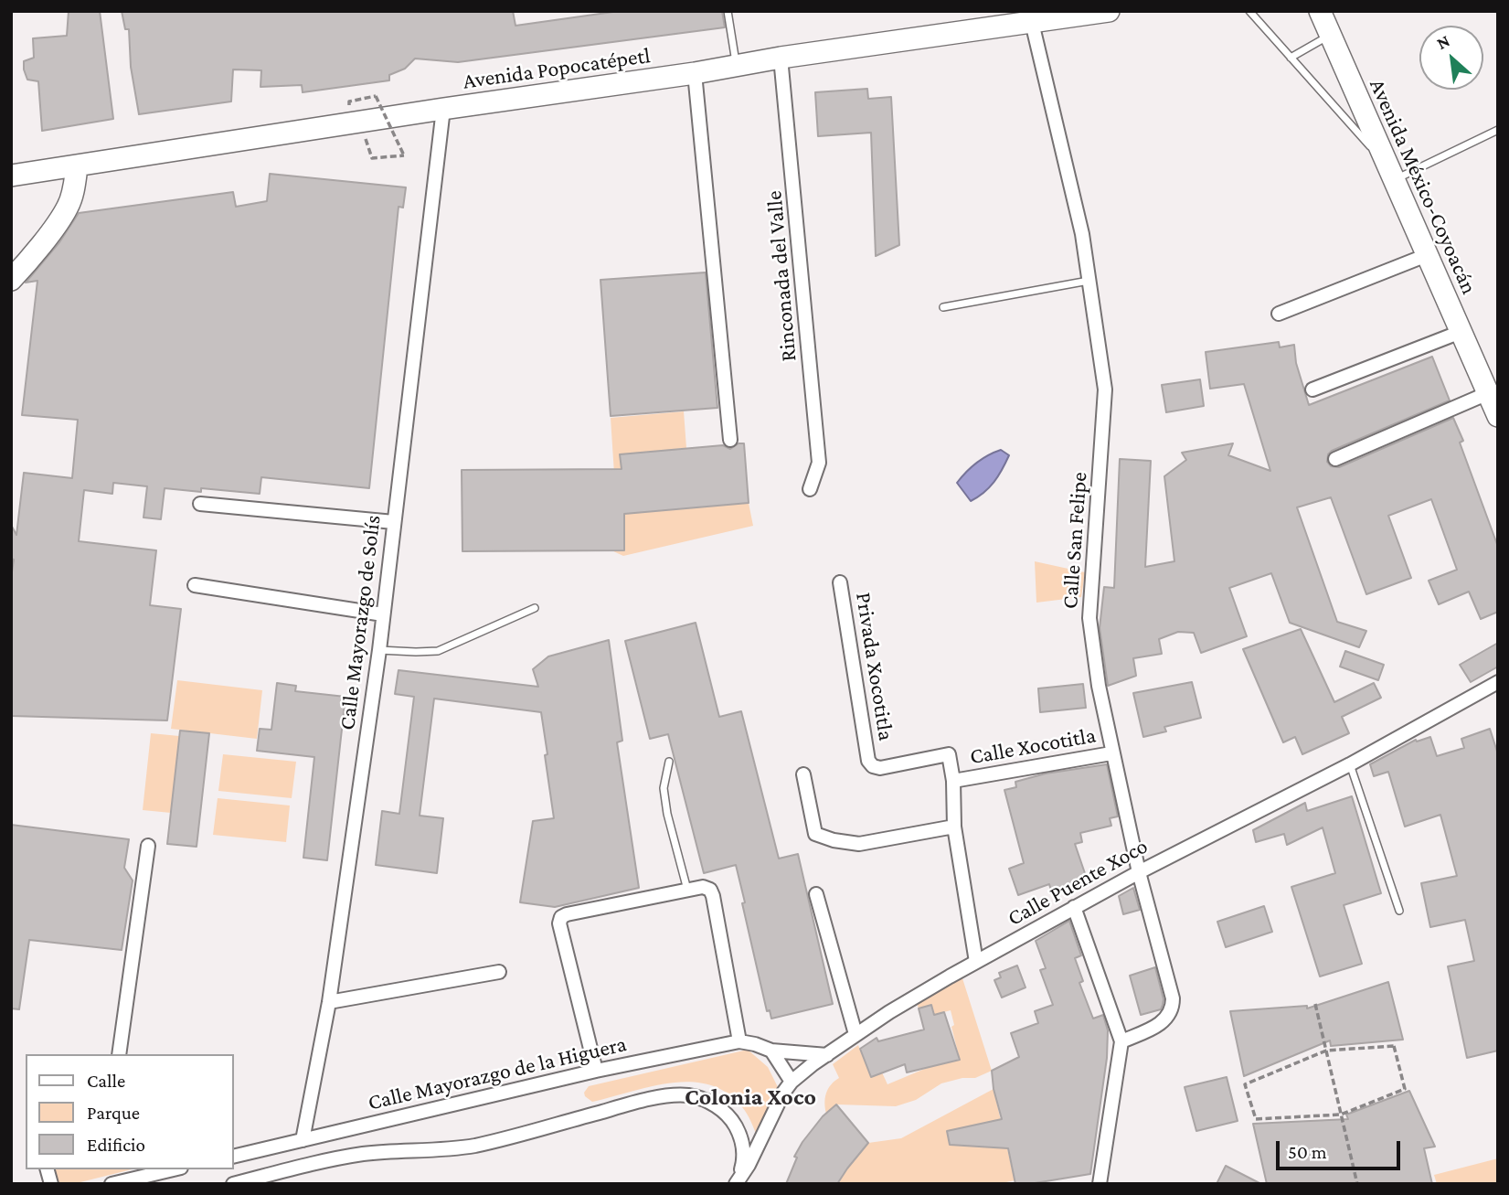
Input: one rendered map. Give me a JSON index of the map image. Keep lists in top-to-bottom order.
{
  "streets": {
    "main road": ["Avenida Popocatépetl", "Avenida México-Coyoacán"],
    "street": [
      "Rinconada del Valle",
      "Calle San Felipe",
      "Calle Mayorazgo de Solís",
      "Privada Xocotitla",
      "Calle Xocotitla",
      "Calle Puente Xoco",
      "Calle Mayorazgo de la Higuera"
    ]
  },
  "crossings": [
    ["Avenida Popocatépetl", "Rinconada del Valle"],
    ["Avenida Popocatépetl", "Calle San Felipe"],
    ["Avenida Popocatépetl", "Calle Mayorazgo de Solís"],
    ["Calle San Felipe", "Calle Xocotitla"],
    ["Calle San Felipe", "Calle Puente Xoco"],
    ["Calle Mayorazgo de Solís", "Calle Mayorazgo de la Higuera"],
    ["Privada Xocotitla", "Calle Xocotitla"],
    ["Calle Xocotitla", "Calle Puente Xoco"],
    ["Calle Puente Xoco", "Calle Mayorazgo de la Higuera"]
  ],
  "districts": ["Colonia Xoco"],
  "legend": ["Calle", "Parque", "Edificio"],
  "scale_bar": "50 m",
  "north": "top left"
}
